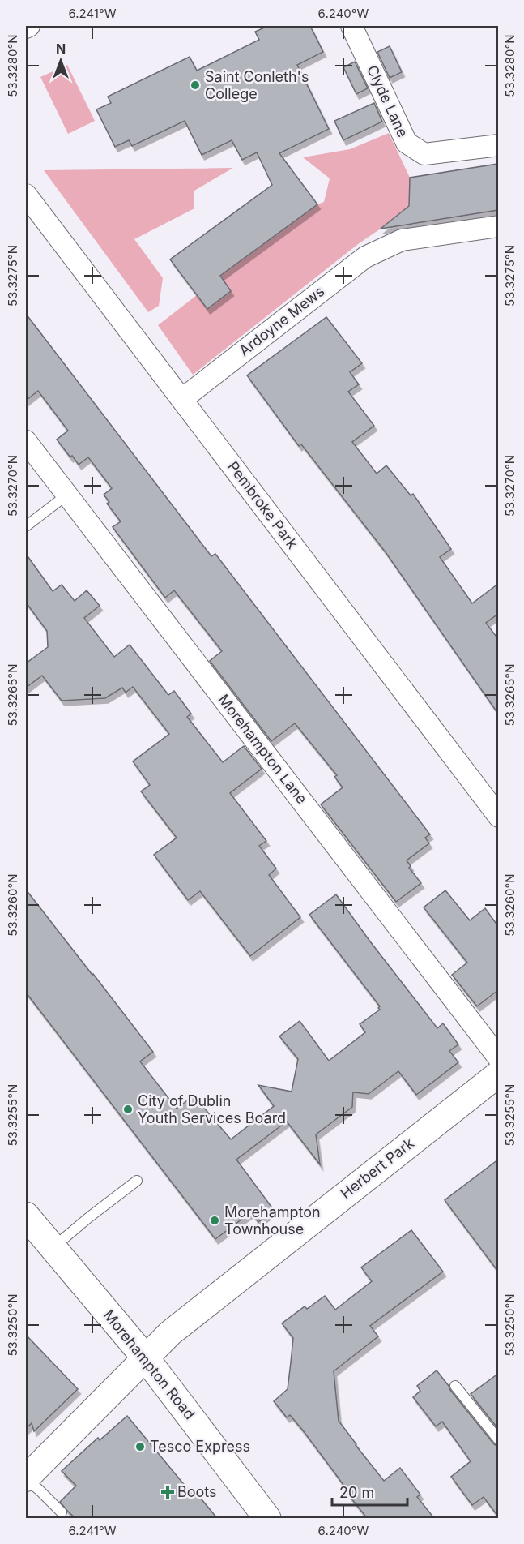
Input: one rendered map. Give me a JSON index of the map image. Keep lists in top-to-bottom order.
{
  "streets": {
    "main road": ["Morehampton Road"],
    "street": [
      "Clyde Lane",
      "Ardoyne Mews",
      "Pembroke Park",
      "Morehampton Lane",
      "Herbert Park"
    ]
  },
  "crossings": [
    ["Ardoyne Mews", "Pembroke Park"],
    ["Morehampton Lane", "Herbert Park"],
    ["Herbert Park", "Morehampton Road"]
  ],
  "places": {
    "other": [
      "Saint Conleth's College",
      "City of Dublin Youth Services Board",
      "Morehampton Townhouse",
      "Tesco Express"
    ],
    "health": ["Boots"]
  },
  "scale_bar": "20 m",
  "north": "top",
  "coordinates": [
    "6.241°W",
    "6.240°W",
    "53.3280°N",
    "53.3275°N",
    "53.3270°N",
    "53.3265°N",
    "53.3260°N",
    "53.3255°N",
    "53.3250°N"
  ]
}
